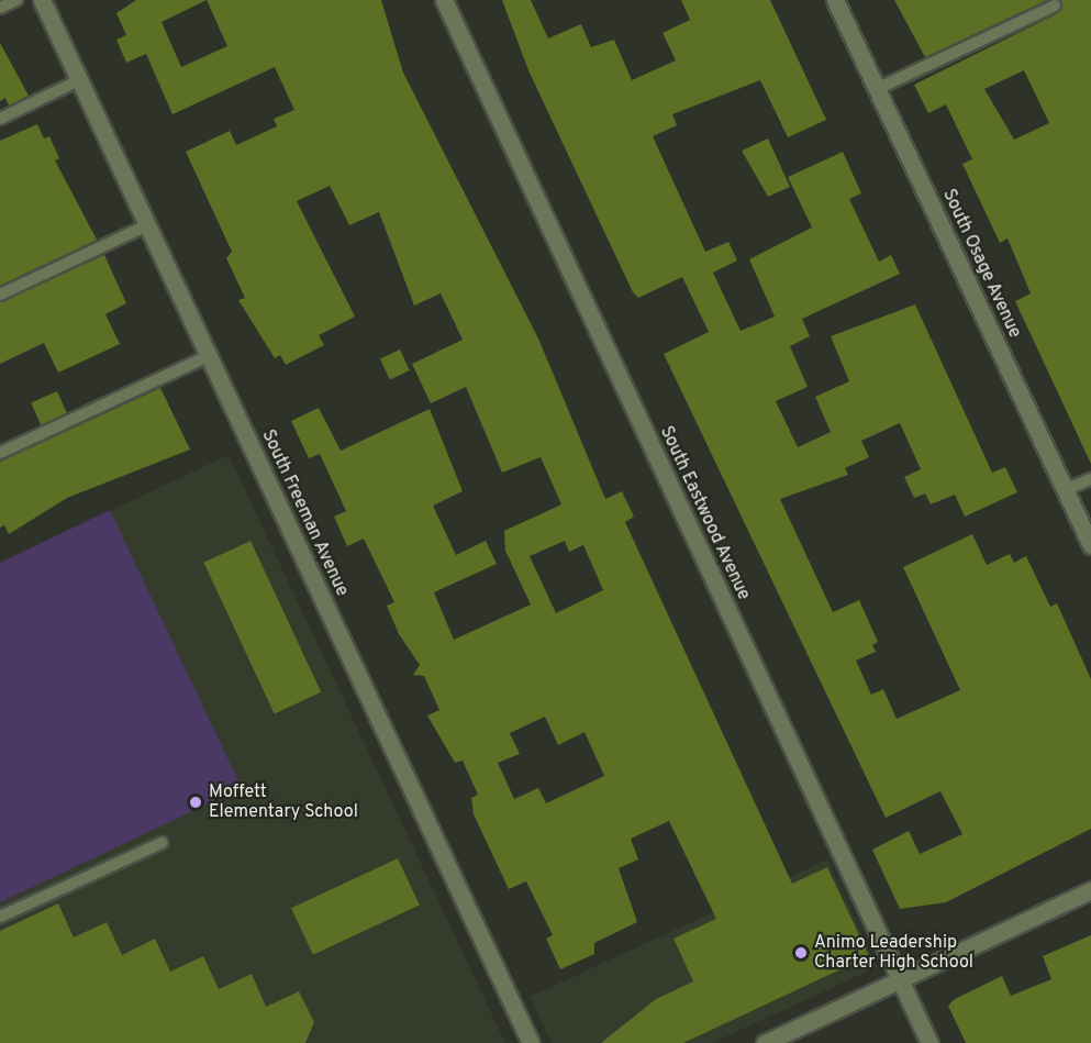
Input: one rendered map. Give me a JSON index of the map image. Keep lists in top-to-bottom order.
{
  "streets": {
    "street": ["South Osage Avenue", "South Freeman Avenue", "South Eastwood Avenue"]
  },
  "places": ["Moffett Elementary School", "Animo Leadership Charter High School"]
}
